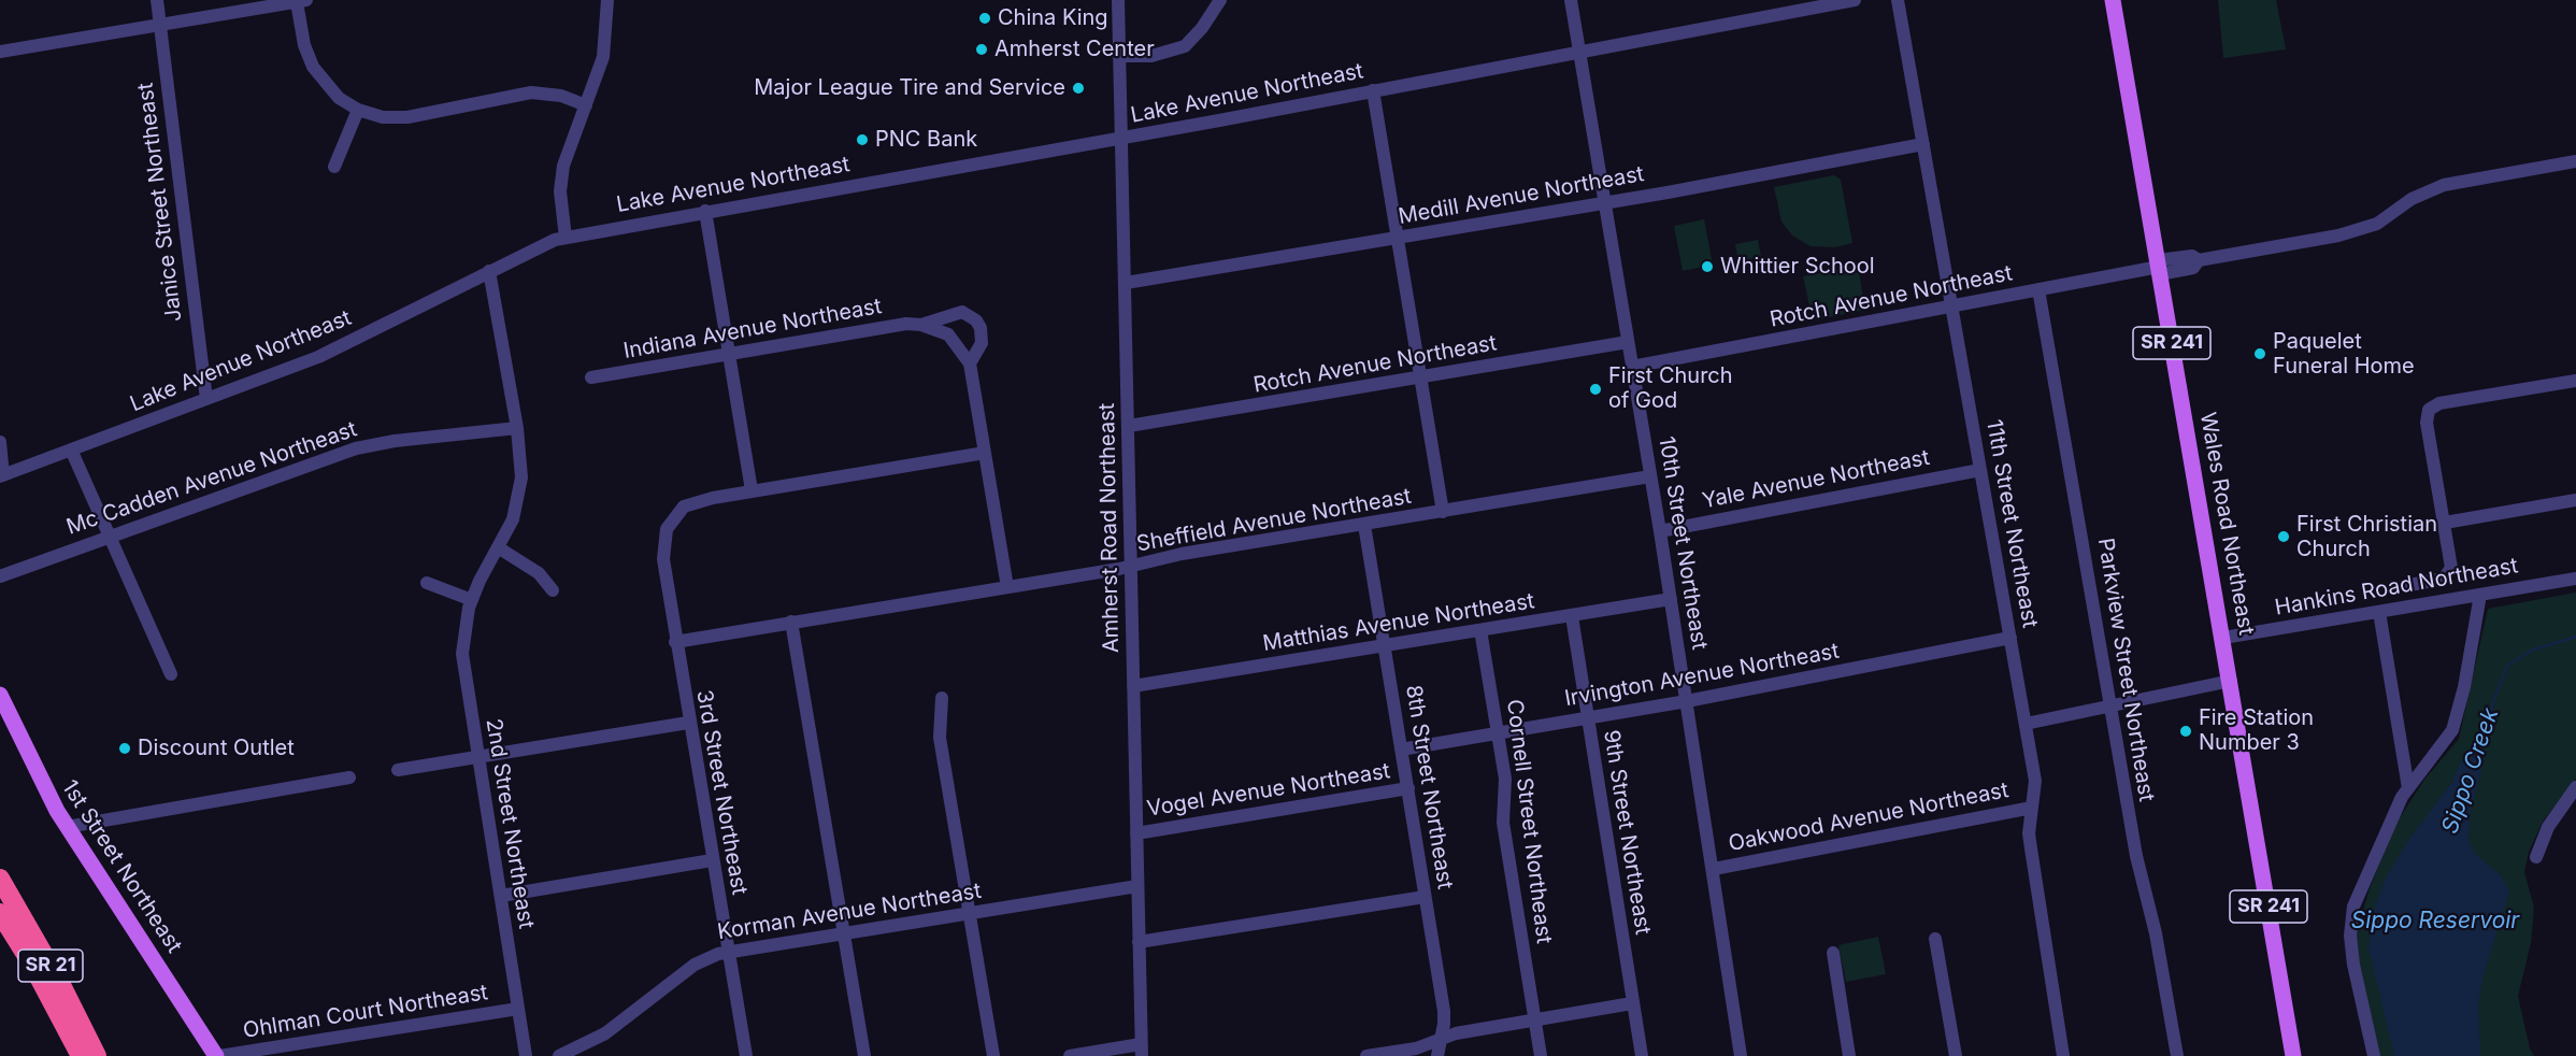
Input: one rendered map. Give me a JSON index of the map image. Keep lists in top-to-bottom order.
{
  "streets": {
    "highway": ["SR 21"],
    "main road": ["SR 241", "Wales Road Northeast", "1st Street Northeast"],
    "street": [
      "Lake Avenue Northeast",
      "Medill Avenue Northeast",
      "Janice Street Northeast",
      "Rotch Avenue Northeast",
      "Indiana Avenue Northeast",
      "Mc Cadden Avenue Northeast",
      "Yale Avenue Northeast",
      "Sheffield Avenue Northeast",
      "11th Street Northeast",
      "Amherst Road Northeast",
      "10th Street Northeast",
      "Hankins Road Northeast",
      "Matthias Avenue Northeast",
      "Parkview Street Northeast",
      "Irvington Avenue Northeast",
      "8th Street Northeast",
      "Vogel Avenue Northeast",
      "3rd Street Northeast",
      "Oakwood Avenue Northeast",
      "Cornell Street Northeast",
      "2nd Street Northeast",
      "9th Street Northeast",
      "Korman Avenue Northeast",
      "Ohlman Court Northeast"
    ]
  },
  "crossings": [
    ["Lake Avenue Northeast", "Janice Street Northeast"],
    ["Lake Avenue Northeast", "Amherst Road Northeast"],
    ["Lake Avenue Northeast", "10th Street Northeast"],
    ["Lake Avenue Northeast", "2nd Street Northeast"],
    ["Medill Avenue Northeast", "11th Street Northeast"],
    ["Medill Avenue Northeast", "Amherst Road Northeast"],
    ["Medill Avenue Northeast", "10th Street Northeast"],
    ["Rotch Avenue Northeast", "11th Street Northeast"],
    ["Rotch Avenue Northeast", "Wales Road Northeast"],
    ["Rotch Avenue Northeast", "Amherst Road Northeast"],
    ["Rotch Avenue Northeast", "10th Street Northeast"],
    ["Rotch Avenue Northeast", "Parkview Street Northeast"],
    ["Mc Cadden Avenue Northeast", "2nd Street Northeast"],
    ["Yale Avenue Northeast", "11th Street Northeast"],
    ["Yale Avenue Northeast", "10th Street Northeast"],
    ["Sheffield Avenue Northeast", "Amherst Road Northeast"],
    ["Sheffield Avenue Northeast", "10th Street Northeast"],
    ["Sheffield Avenue Northeast", "8th Street Northeast"],
    ["Sheffield Avenue Northeast", "3rd Street Northeast"],
    ["11th Street Northeast", "Irvington Avenue Northeast"],
    ["11th Street Northeast", "Oakwood Avenue Northeast"],
    ["Wales Road Northeast", "Hankins Road Northeast"],
    ["Amherst Road Northeast", "Matthias Avenue Northeast"],
    ["Amherst Road Northeast", "Vogel Avenue Northeast"],
    ["Amherst Road Northeast", "Korman Avenue Northeast"],
    ["10th Street Northeast", "Matthias Avenue Northeast"],
    ["10th Street Northeast", "Irvington Avenue Northeast"],
    ["10th Street Northeast", "Oakwood Avenue Northeast"],
    ["Matthias Avenue Northeast", "8th Street Northeast"],
    ["Matthias Avenue Northeast", "Cornell Street Northeast"],
    ["Matthias Avenue Northeast", "9th Street Northeast"],
    ["Irvington Avenue Northeast", "8th Street Northeast"],
    ["Irvington Avenue Northeast", "Cornell Street Northeast"],
    ["Irvington Avenue Northeast", "9th Street Northeast"],
    ["8th Street Northeast", "Vogel Avenue Northeast"],
    ["3rd Street Northeast", "Korman Avenue Northeast"],
    ["2nd Street Northeast", "Ohlman Court Northeast"],
    ["1st Street Northeast", "Ohlman Court Northeast"]
  ],
  "water": ["Sippo Creek", "Sippo Reservoir"],
  "places": [
    "China King",
    "Amherst Center",
    "Major League Tire and Service",
    "PNC Bank",
    "Whittier School",
    "Paquelet Funeral Home",
    "First Church of God",
    "First Christian Church",
    "Fire Station Number 3",
    "Discount Outlet"
  ]
}
